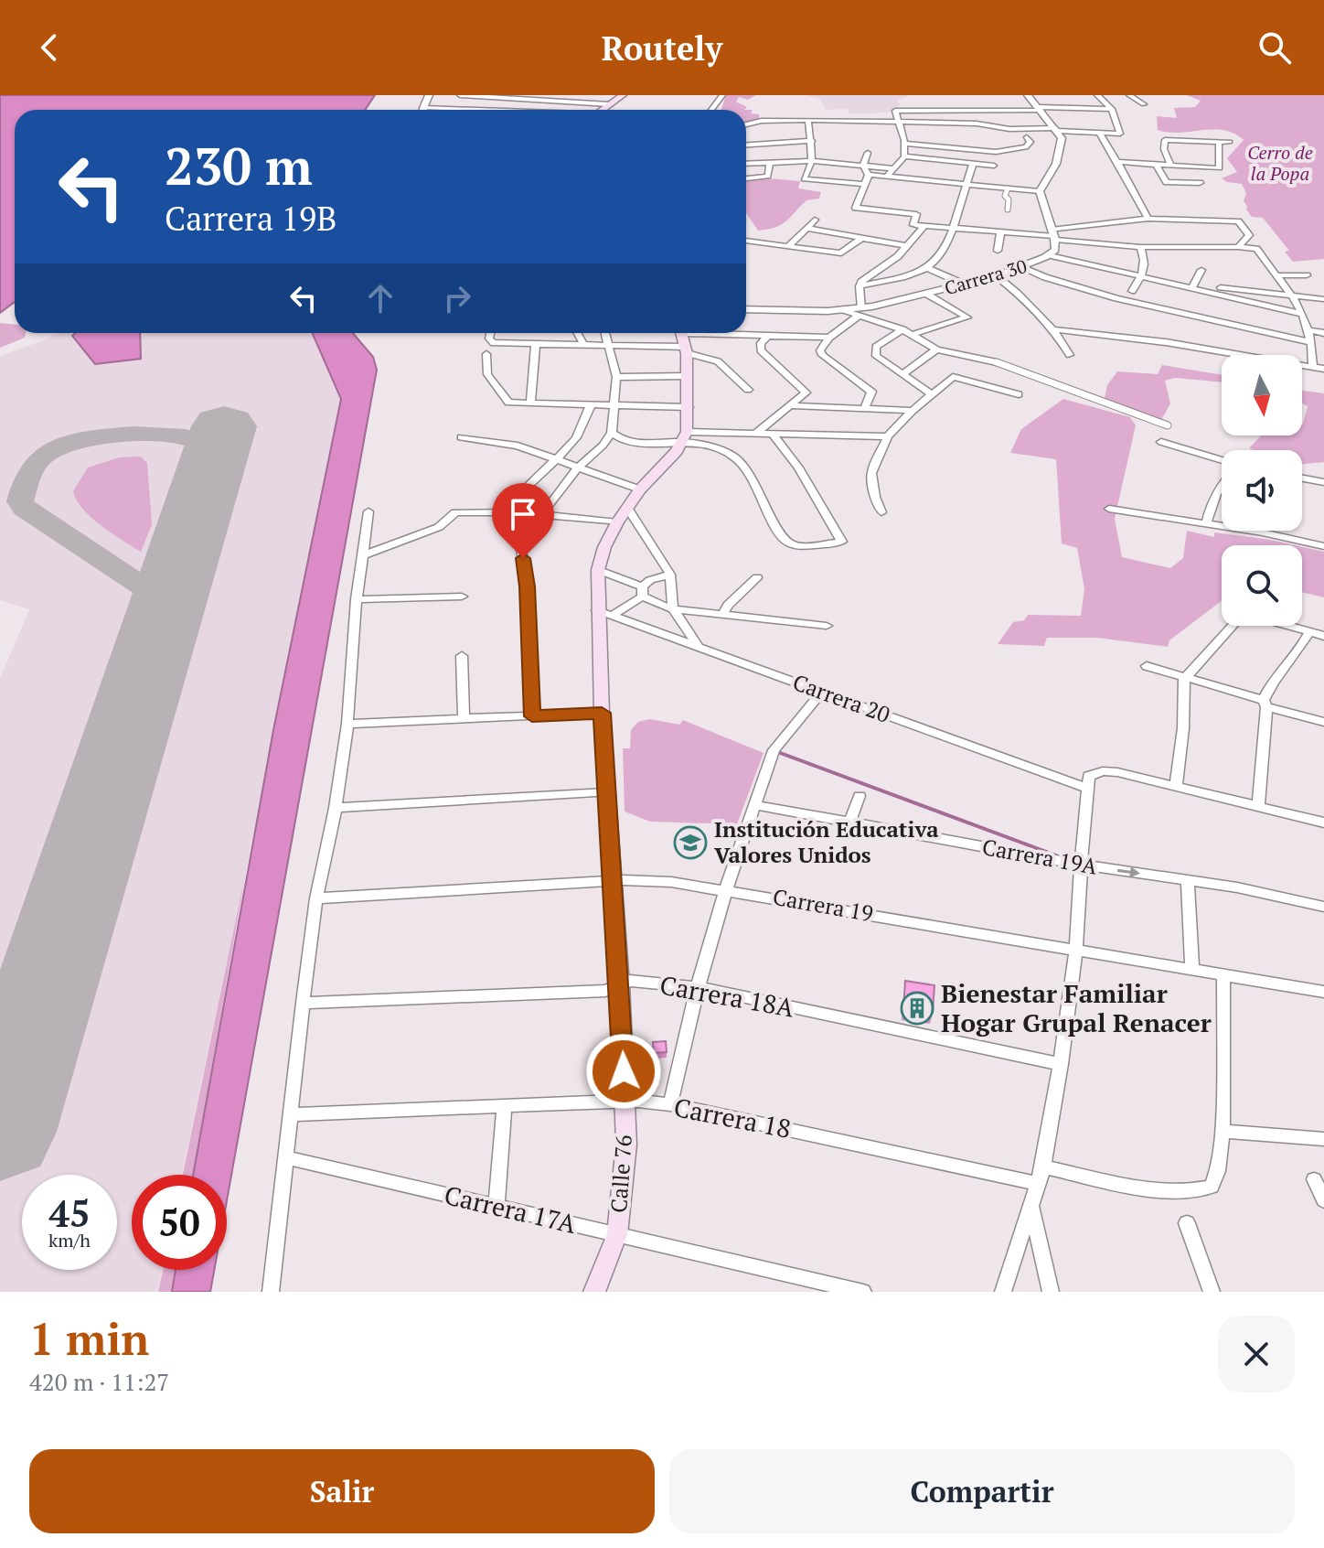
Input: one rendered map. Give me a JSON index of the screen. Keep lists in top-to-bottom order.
{
  "streets": {
    "main road": ["Calle 76"],
    "street": [
      "Carrera 30",
      "Carrera 20",
      "Carrera 19A",
      "Carrera 19",
      "Carrera 18A",
      "Carrera 18",
      "Carrera 17A"
    ]
  },
  "crossings": [
    ["Carrera 20", "Calle 76"],
    ["Carrera 19", "Calle 76"],
    ["Carrera 18A", "Calle 76"],
    ["Carrera 18", "Calle 76"],
    ["Calle 76", "Carrera 17A"]
  ],
  "parks": ["Cerro de la Popa"],
  "places": {
    "school or university": ["Institución Educativa Valores Unidos"],
    "building": ["Bienestar Familiar Hogar Grupal Renacer"]
  },
  "north": "bottom",
  "page": {
    "header": "Routely",
    "turn": ["230 m", "Carrera 19B"],
    "speed": "45 km/h",
    "limit": "50",
    "heading": ["1 min", "420 m · 11:27"],
    "buttons": ["Salir", "Compartir"]
  }
}
